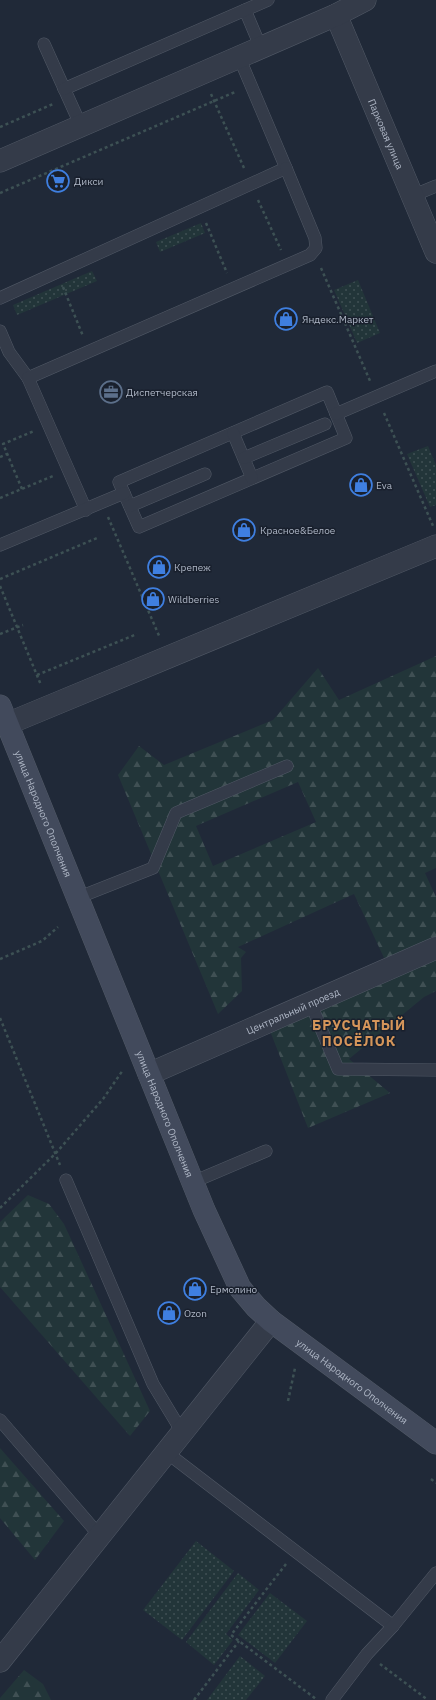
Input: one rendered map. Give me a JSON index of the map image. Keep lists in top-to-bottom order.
{
  "streets": {
    "main road": ["улица Народного Ополчения"],
    "street": ["Парковая улица", "Центральный проезд"]
  },
  "crossings": [
    ["улица Народного Ополчения", "Центральный проезд"]
  ],
  "districts": ["БРУСЧАТЫЙ ПОСЁЛОК"],
  "places": {
    "supermarket": ["Дикси"],
    "shop": [
      "Яндекс.Маркет",
      "Eva",
      "Красное&Белое",
      "Крепеж",
      "Wildberries",
      "Ермолино",
      "Ozon"
    ],
    "office": ["Диспетчерская"]
  }
}
